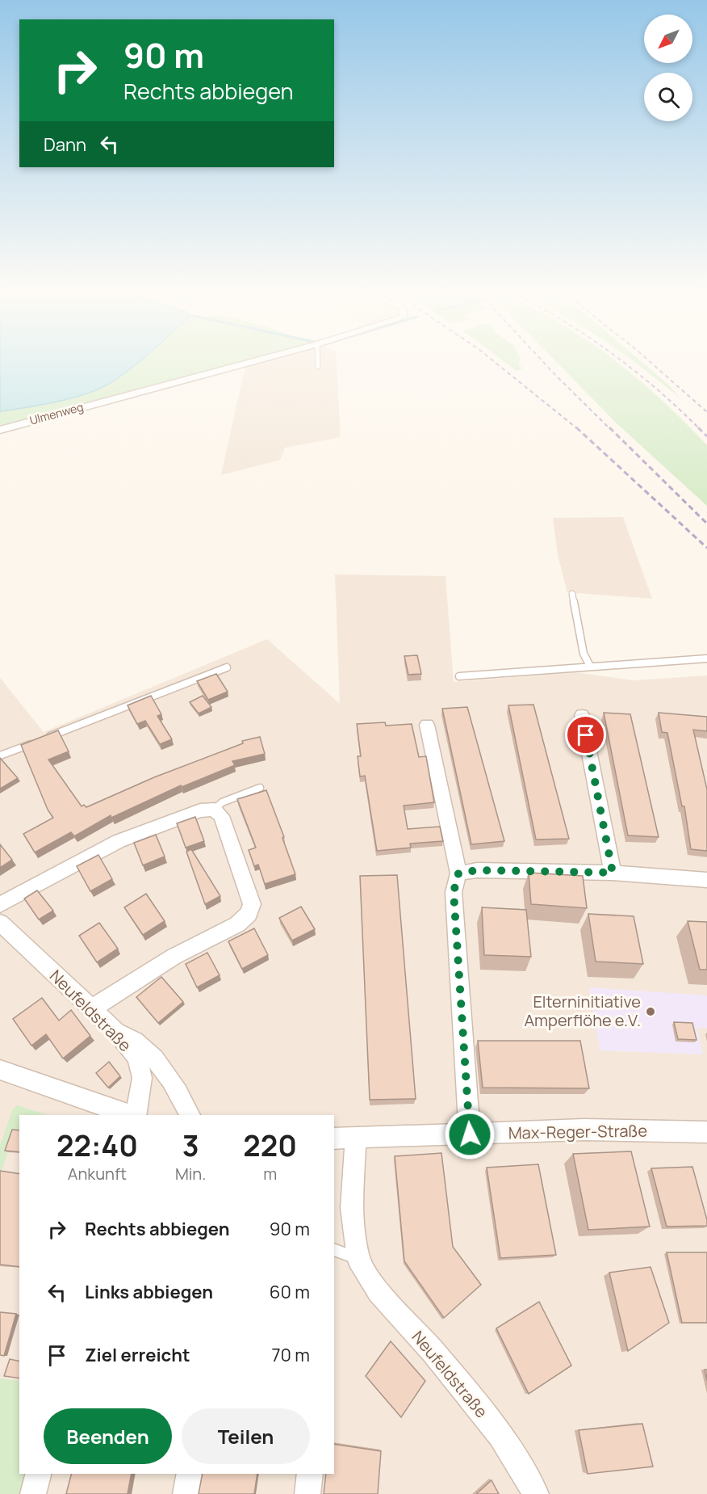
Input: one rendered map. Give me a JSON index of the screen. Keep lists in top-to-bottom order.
{
  "streets": {
    "street": ["Ulmenweg", "Neufeldstraße", "Max-Reger-Straße"]
  },
  "crossings": [
    ["Neufeldstraße", "Max-Reger-Straße"]
  ],
  "places": ["Elterninitiative Amperflöhe e.V."],
  "north": "bottom left",
  "page": {
    "turn": ["90 m", "Rechts abbiegen"],
    "then": "Dann",
    "eta": [
      "22:40",
      "Ankunft",
      "3",
      "Min.",
      "220",
      "m"
    ],
    "list": [
      {
        "name": "Rechts abbiegen",
        "value": "90 m"
      },
      {
        "name": "Links abbiegen",
        "value": "60 m"
      },
      {
        "name": "Ziel erreicht",
        "value": "70 m"
      }
    ],
    "buttons": ["Beenden", "Teilen"]
  }
}
